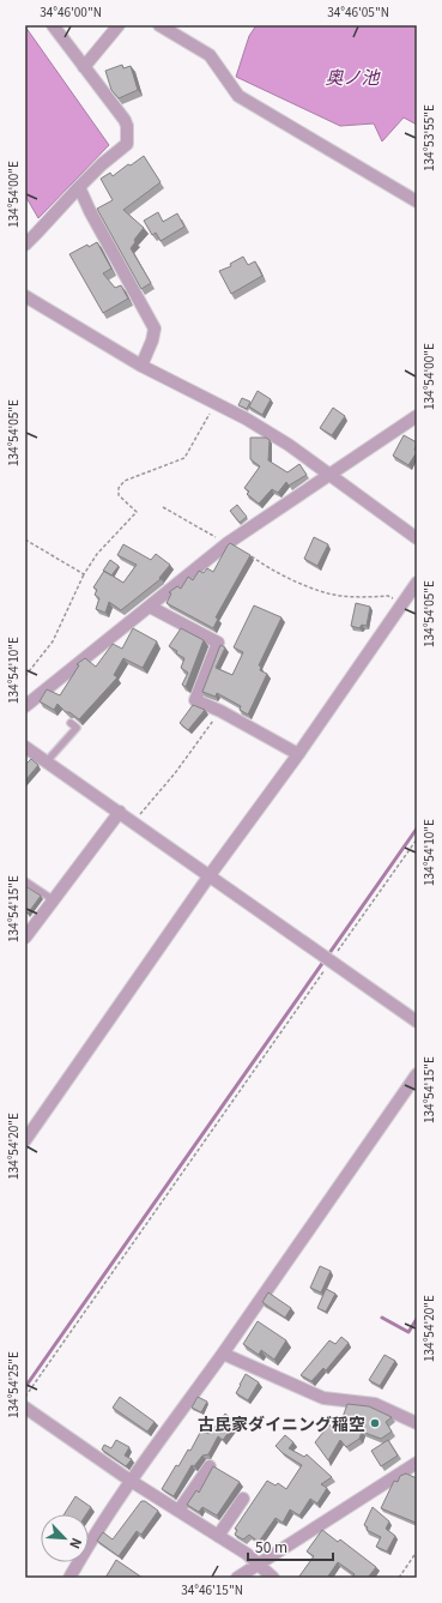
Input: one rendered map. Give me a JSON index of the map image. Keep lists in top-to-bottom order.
{
  "water": ["奥ノ池"],
  "places": ["古民家ダイニング稲空"],
  "scale_bar": "50 m",
  "north": "bottom right",
  "coordinates": [
    "34°46'00\"N",
    "34°46'05\"N",
    "134°53'55\"E",
    "134°54'00\"E",
    "134°54'05\"E",
    "134°54'10\"E",
    "134°54'15\"E",
    "134°54'20\"E",
    "134°54'25\"E",
    "34°46'15\"N"
  ]
}
